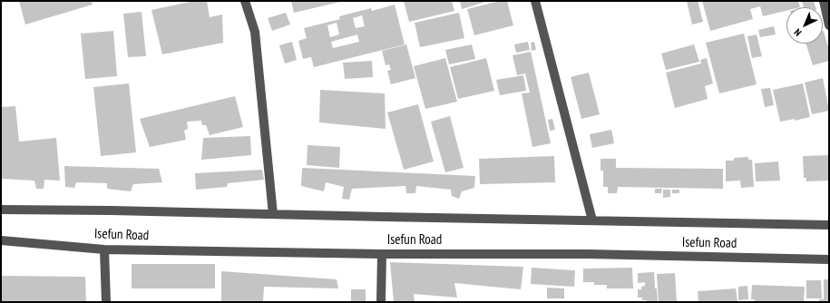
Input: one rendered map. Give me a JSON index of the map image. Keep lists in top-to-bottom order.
{
  "streets": {
    "street": ["Isefun Road"]
  },
  "north": "bottom left"
}
